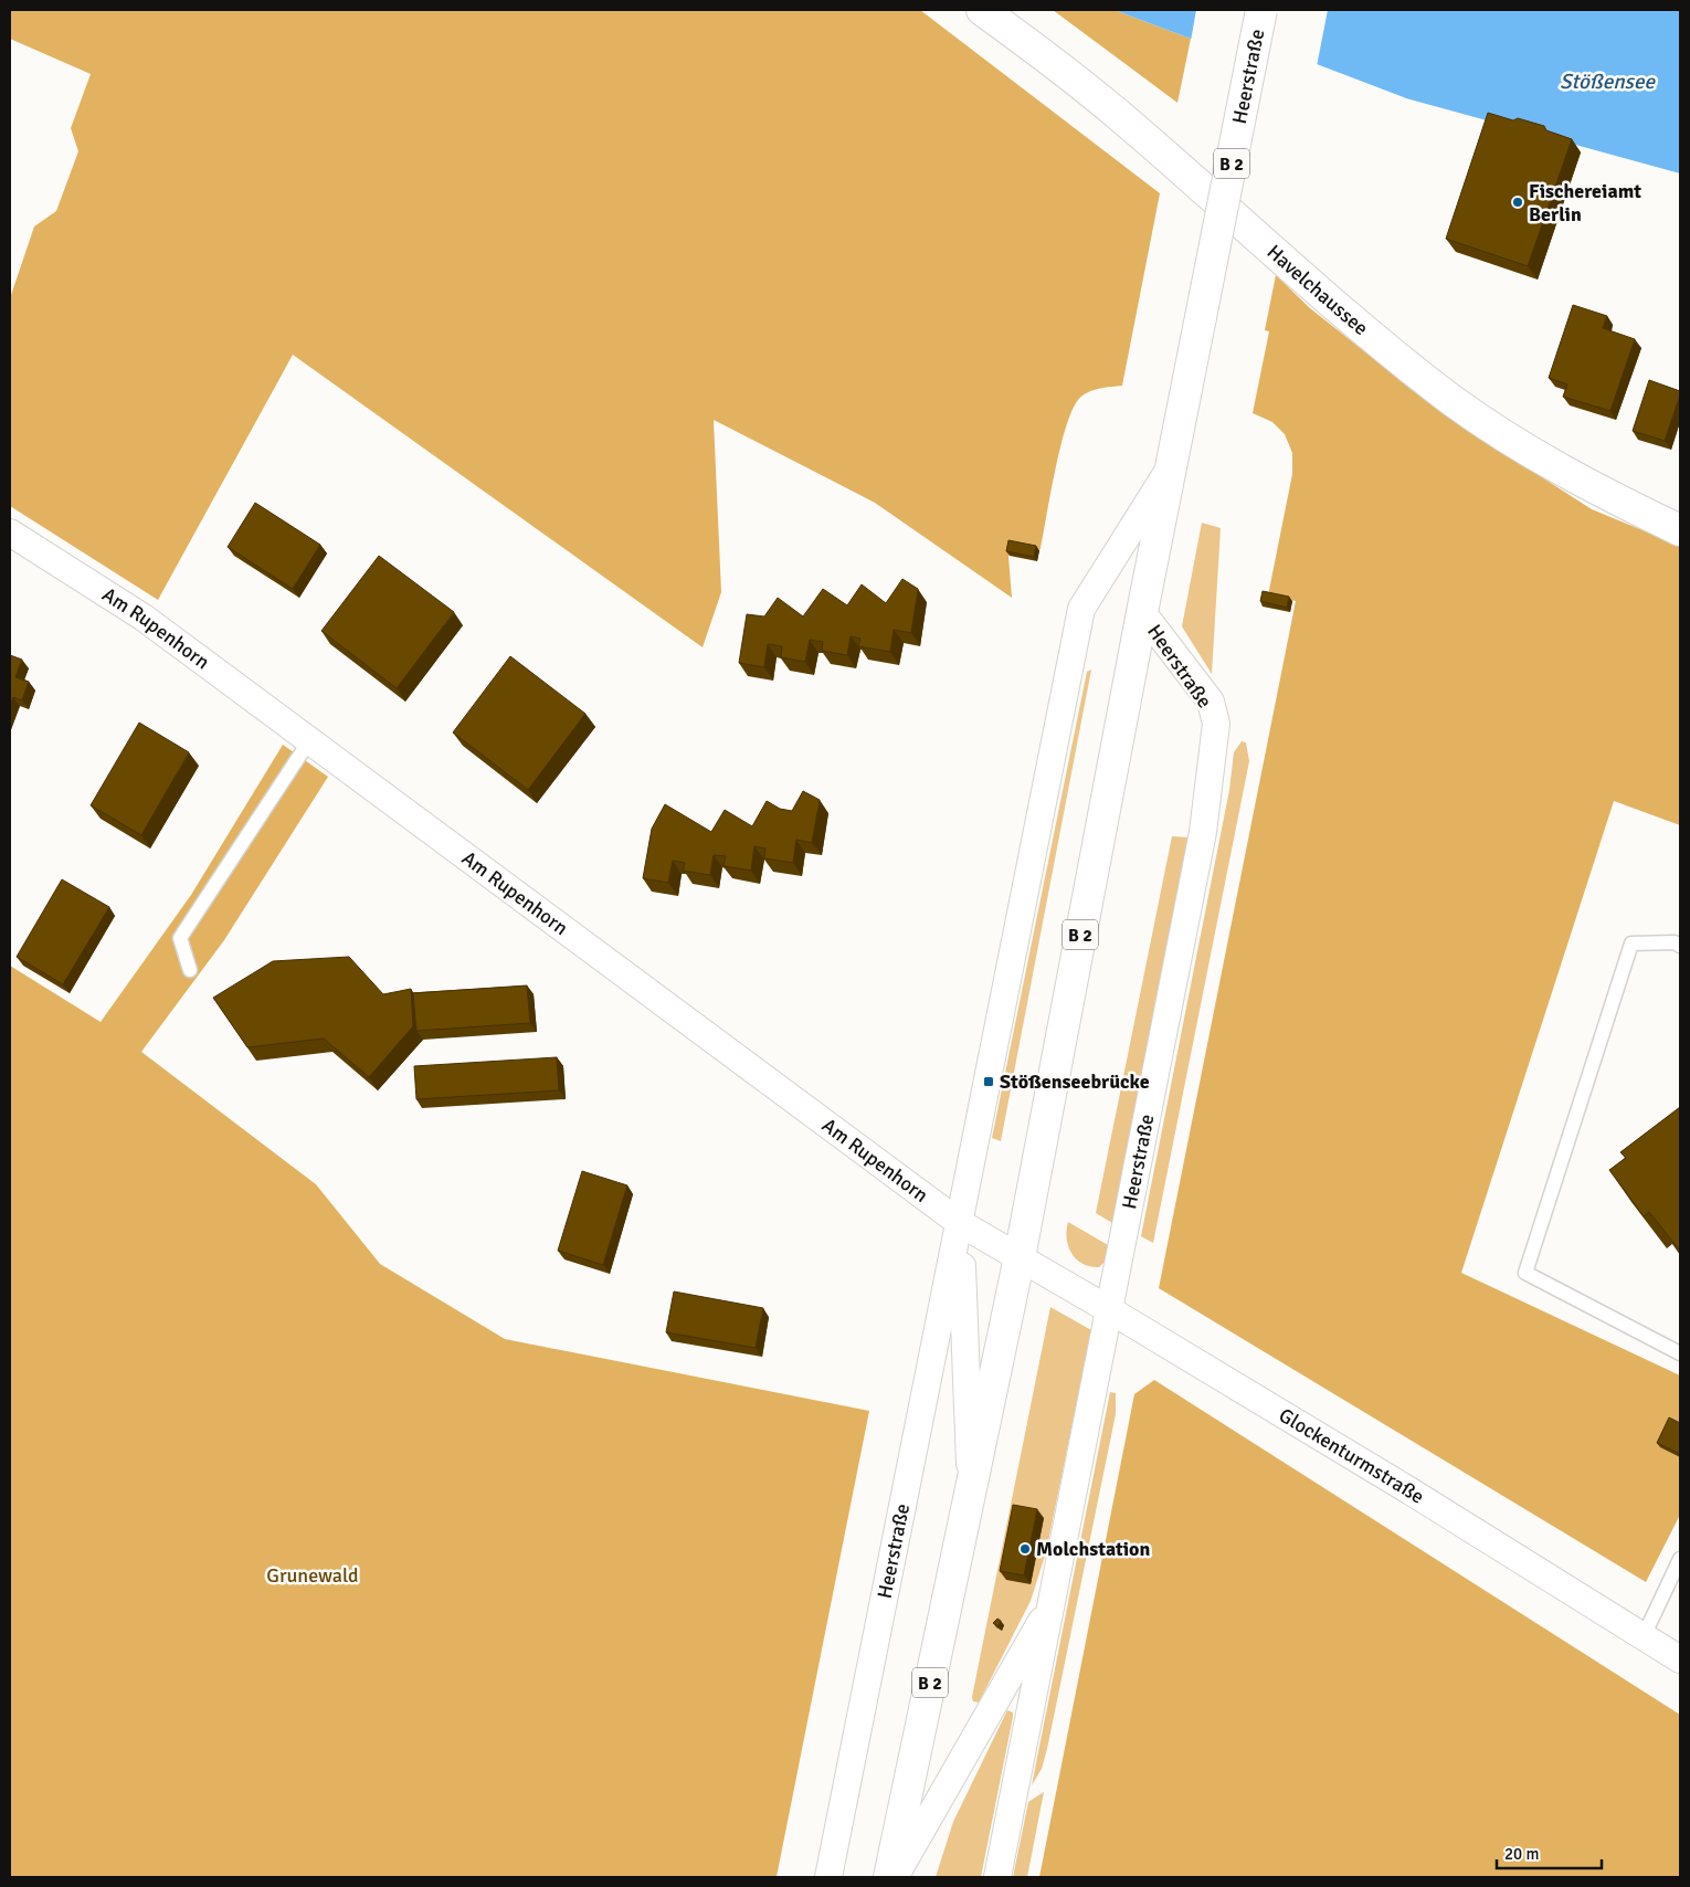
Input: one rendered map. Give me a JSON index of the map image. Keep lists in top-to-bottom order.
{
  "streets": {
    "main road": ["Heerstraße", "B 2", "Havelchaussee"],
    "street": ["Am Rupenhorn", "Glockenturmstraße"]
  },
  "crossings": [
    ["Heerstraße", "Am Rupenhorn"],
    ["Heerstraße", "Glockenturmstraße"],
    ["Am Rupenhorn", "Glockenturmstraße"]
  ],
  "water": ["Stößensee"],
  "parks": ["Grunewald"],
  "places": {
    "other": ["Fischereiamt Berlin", "Molchstation"],
    "transit": ["Stößenseebrücke"]
  },
  "scale_bar": "20 m"
}
